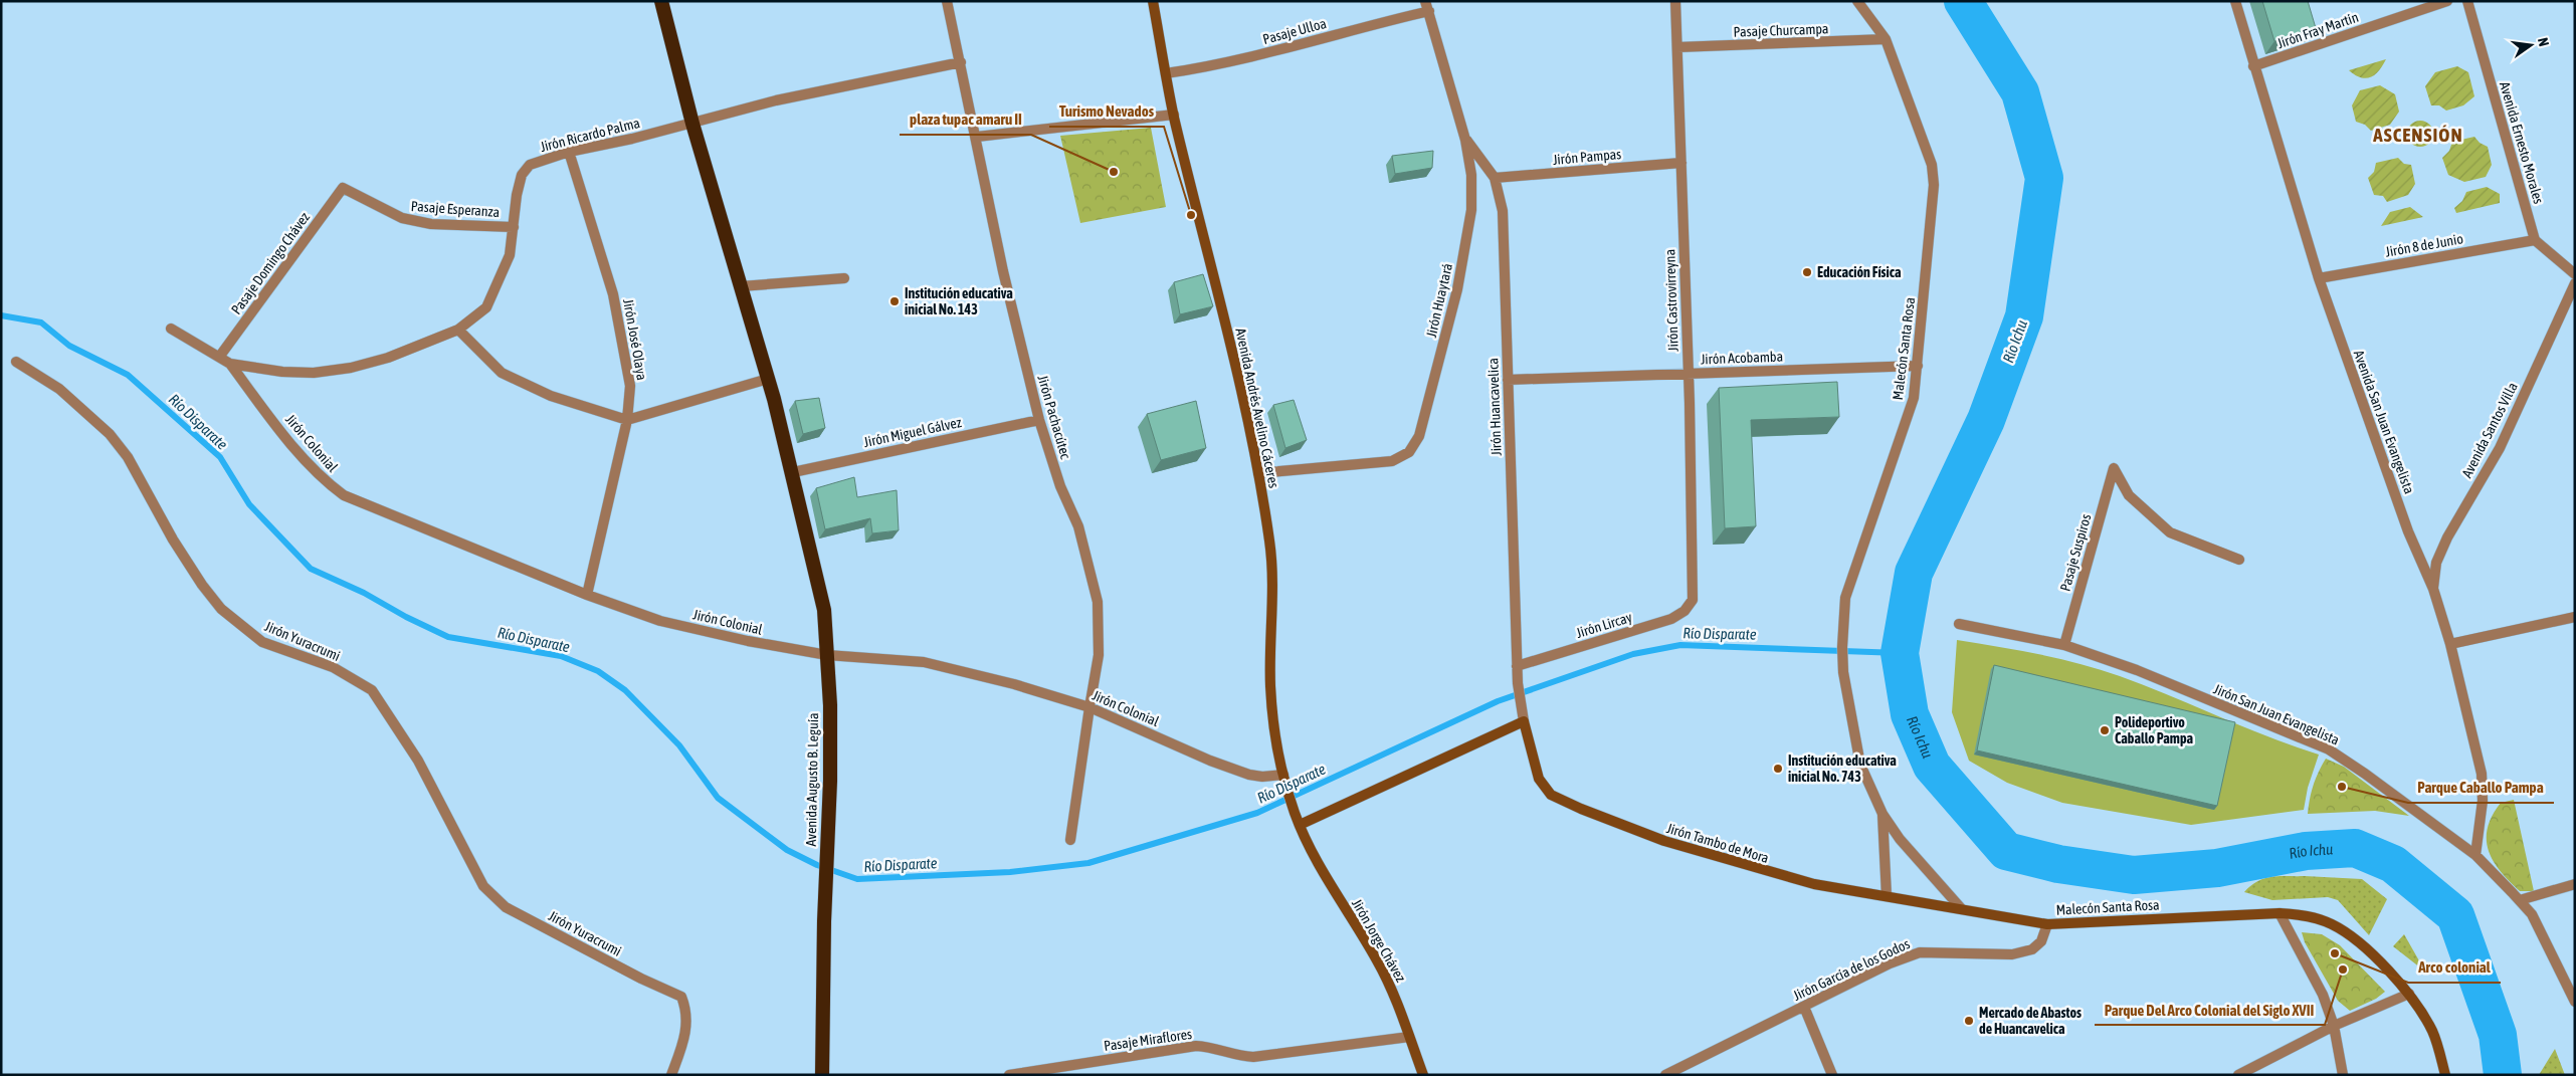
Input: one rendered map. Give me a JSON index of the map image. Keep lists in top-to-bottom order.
{
  "streets": {
    "highway": ["Avenida Augusto B. Leguía"],
    "main road": [
      "Malecón Santa Rosa",
      "Avenida Andrés Avelino Cáceres",
      "Jirón Tambo de Mora",
      "Jirón Jorge Chávez"
    ],
    "street": [
      "Pasaje Churcampa",
      "Jirón Fray Martín",
      "Pasaje Ulloa",
      "Jirón Ricardo Palma",
      "Avenida Ernesto Morales",
      "Jirón Pampas",
      "Pasaje Esperanza",
      "Jirón 8 de Junio",
      "Pasaje Domingo Chávez",
      "Jirón Huaytará",
      "Jirón Castrovirreyna",
      "Jirón José Olaya",
      "Jirón Acobamba",
      "Jirón Huancavelica",
      "Jirón Pachacútec",
      "Avenida San Juan Evangelista",
      "Avenida Santos Villa",
      "Jirón Miguel Gálvez",
      "Jirón Colonial",
      "Pasaje Suspiros",
      "Jirón Lircay",
      "Jirón Yuracrumi",
      "Jirón San Juan Evangelista",
      "Jirón García de los Godos",
      "Pasaje Miraflores"
    ]
  },
  "crossings": [
    ["Pasaje Churcampa", "Jirón Castrovirreyna"],
    ["Pasaje Churcampa", "Malecón Santa Rosa"],
    ["Jirón Fray Martín", "Avenida San Juan Evangelista"],
    ["Pasaje Ulloa", "Jirón Huaytará"],
    ["Pasaje Ulloa", "Avenida Andrés Avelino Cáceres"],
    ["Jirón Ricardo Palma", "Pasaje Esperanza"],
    ["Jirón Ricardo Palma", "Pasaje Domingo Chávez"],
    ["Jirón Ricardo Palma", "Jirón José Olaya"],
    ["Jirón Ricardo Palma", "Jirón Pachacútec"],
    ["Jirón Ricardo Palma", "Jirón Colonial"],
    ["Jirón Ricardo Palma", "Avenida Augusto B. Leguía"],
    ["Avenida Ernesto Morales", "Jirón 8 de Junio"],
    ["Jirón Pampas", "Jirón Castrovirreyna"],
    ["Jirón Pampas", "Jirón Huancavelica"],
    ["Pasaje Esperanza", "Pasaje Domingo Chávez"],
    ["Jirón 8 de Junio", "Avenida San Juan Evangelista"],
    ["Jirón Huaytará", "Jirón Huancavelica"],
    ["Jirón Huaytará", "Avenida Andrés Avelino Cáceres"],
    ["Jirón Castrovirreyna", "Jirón Acobamba"],
    ["Jirón Castrovirreyna", "Jirón Lircay"],
    ["Jirón José Olaya", "Jirón Colonial"],
    ["Malecón Santa Rosa", "Jirón Acobamba"],
    ["Malecón Santa Rosa", "Jirón Tambo de Mora"],
    ["Malecón Santa Rosa", "Jirón García de los Godos"],
    ["Jirón Acobamba", "Jirón Huancavelica"],
    ["Jirón Huancavelica", "Jirón Lircay"],
    ["Jirón Huancavelica", "Jirón Tambo de Mora"],
    ["Avenida Andrés Avelino Cáceres", "Jirón Colonial"],
    ["Avenida Andrés Avelino Cáceres", "Jirón Jorge Chávez"],
    ["Jirón Pachacútec", "Jirón Miguel Gálvez"],
    ["Jirón Pachacútec", "Jirón Colonial"],
    ["Avenida San Juan Evangelista", "Avenida Santos Villa"],
    ["Avenida San Juan Evangelista", "Jirón San Juan Evangelista"],
    ["Jirón Miguel Gálvez", "Avenida Augusto B. Leguía"],
    ["Jirón Colonial", "Avenida Augusto B. Leguía"],
    ["Pasaje Suspiros", "Jirón San Juan Evangelista"],
    ["Jirón Jorge Chávez", "Pasaje Miraflores"]
  ],
  "districts": ["ASCENSIÓN"],
  "water": ["Río Ichu", "Río Disparate"],
  "places": [
    "plaza tupac amaru II",
    "Turismo Nevados",
    "Educación Física",
    "Institución educativa inicial No. 143",
    "Polideportivo Caballo Pampa",
    "Institución educativa inicial No. 743",
    "Parque Caballo Pampa",
    "Arco colonial",
    "Parque Del Arco Colonial del Siglo XVII",
    "Mercado de Abastos de Huancavelica"
  ],
  "north": "right"
}
